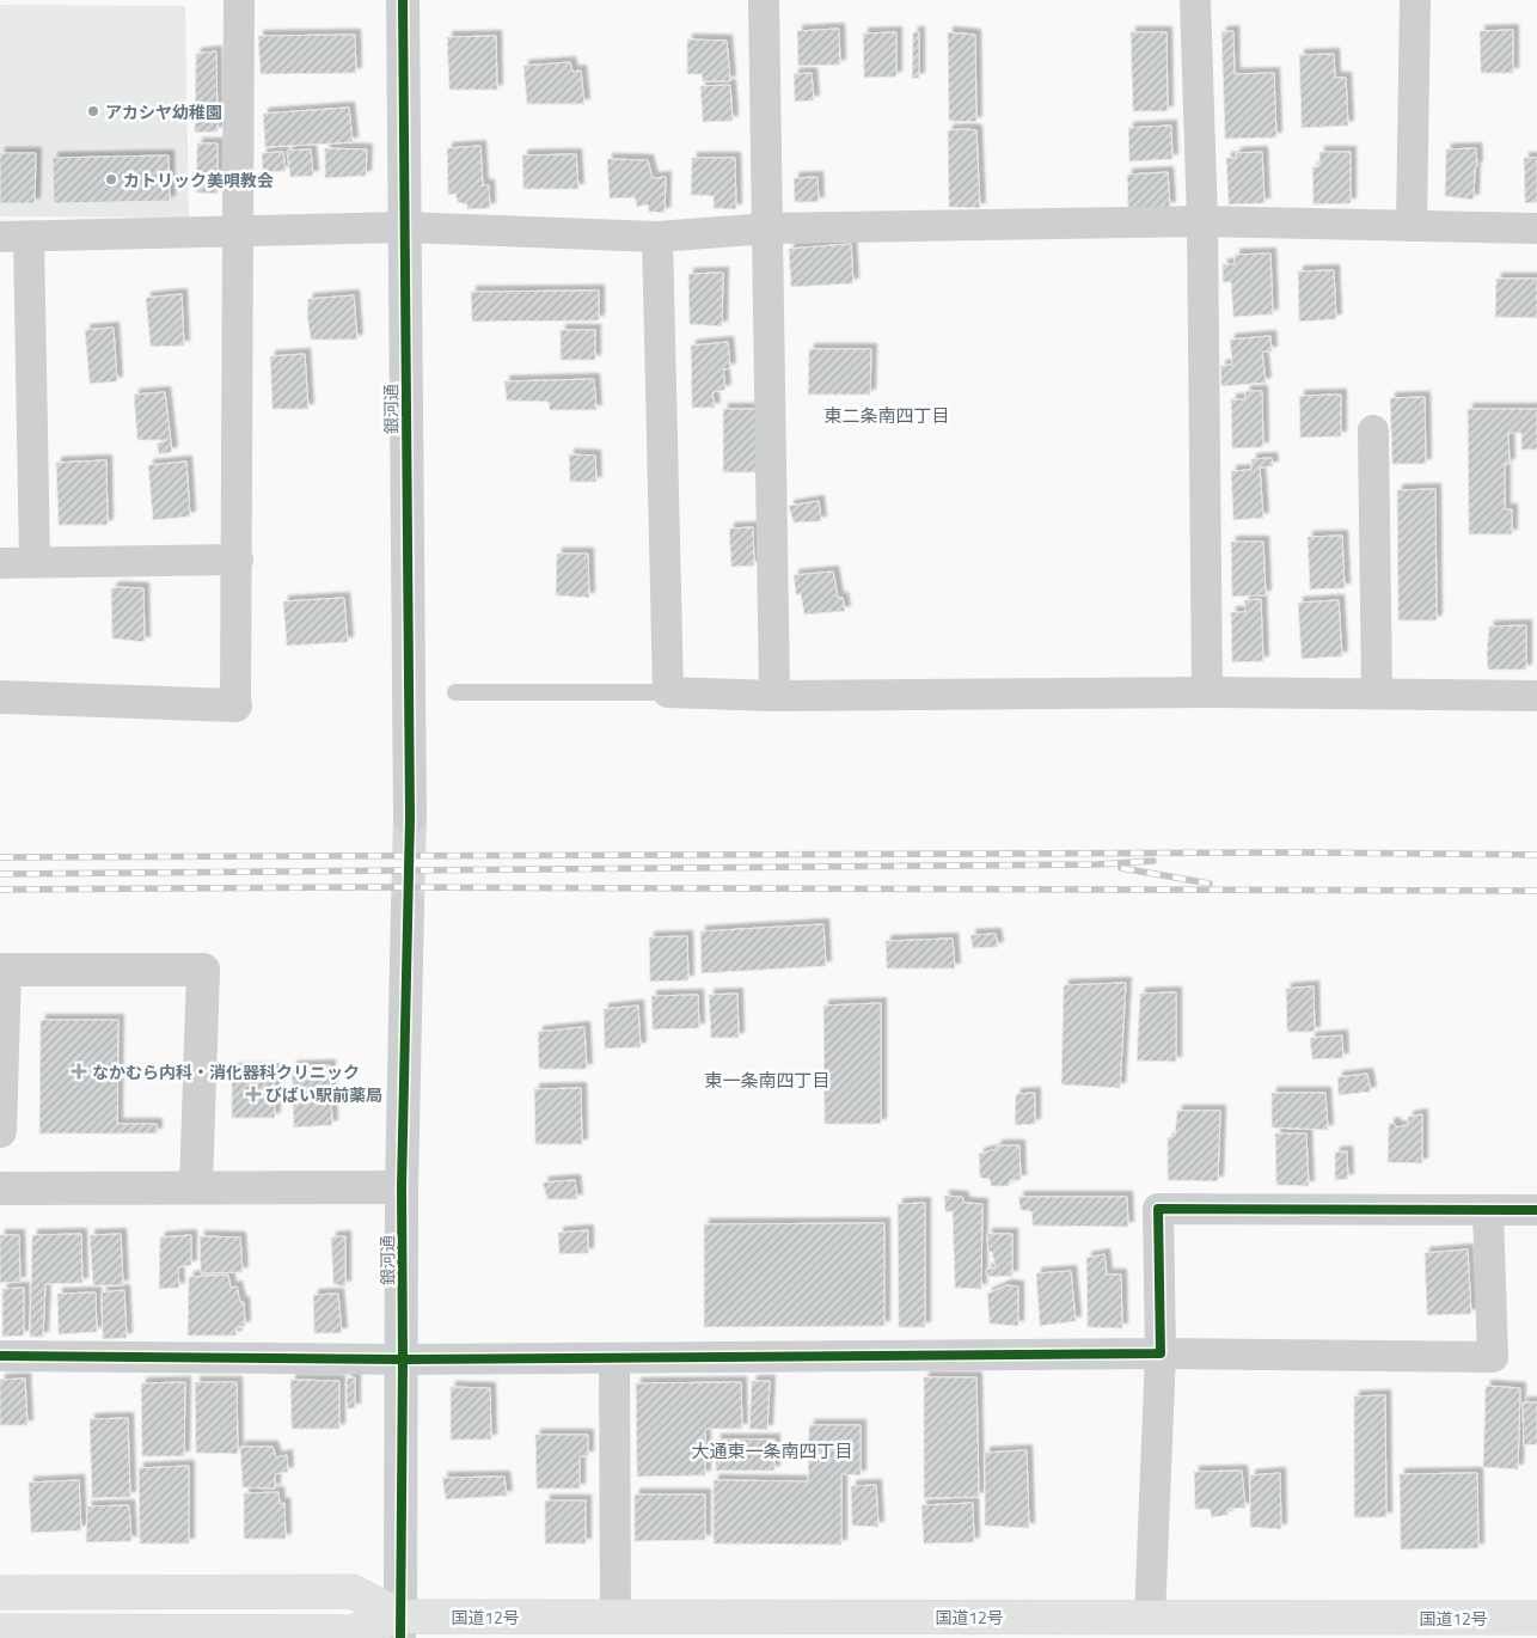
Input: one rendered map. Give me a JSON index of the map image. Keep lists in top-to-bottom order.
{
  "streets": {
    "highway": ["国道12号"],
    "street": ["銀河通"]
  },
  "crossings": [
    ["銀河通", "国道12号"]
  ],
  "districts": ["東二条南四丁目", "東一条南四丁目", "大通東一条南四丁目"],
  "places": {
    "other": ["アカシヤ幼稚園", "カトリック美唄教会"],
    "health": ["なかむら内科・消化器科クリニック", "びばい駅前薬局"]
  }
}
